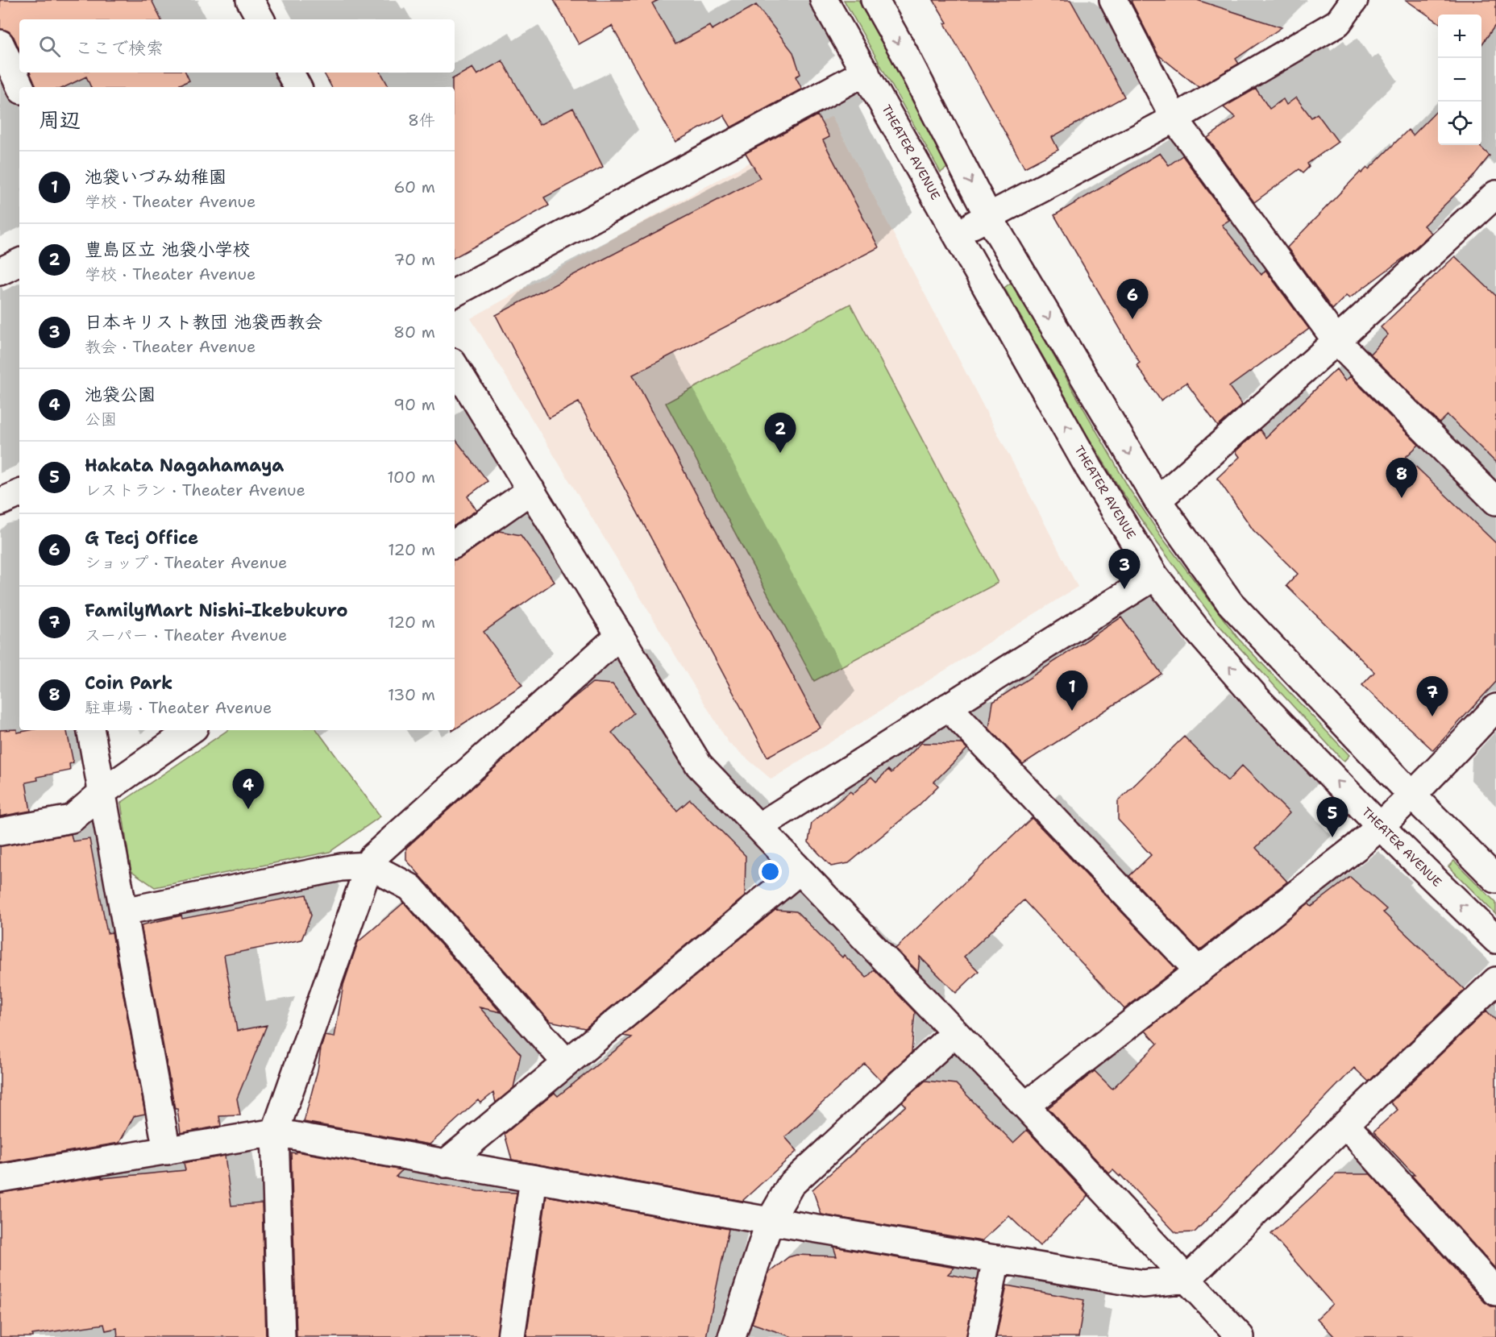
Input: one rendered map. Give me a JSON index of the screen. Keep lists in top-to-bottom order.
{
  "streets": {
    "street": ["THEATER AVENUE"]
  },
  "page": {
    "map_buttons": ["+", "−"],
    "search": "ここで検索",
    "heading": ["周辺", "8件"],
    "list": [
      {
        "mark": "1",
        "name": "池袋いづみ幼稚園",
        "note": "学校 · Theater Avenue",
        "value": "60 m"
      },
      {
        "mark": "2",
        "name": "豊島区立 池袋小学校",
        "note": "学校 · Theater Avenue",
        "value": "70 m"
      },
      {
        "mark": "3",
        "name": "日本キリスト教団 池袋西教会",
        "note": "教会 · Theater Avenue",
        "value": "80 m"
      },
      {
        "mark": "4",
        "name": "池袋公園",
        "note": "公園",
        "value": "90 m"
      },
      {
        "mark": "5",
        "name": "Hakata Nagahamaya",
        "note": "レストラン · Theater Avenue",
        "value": "100 m"
      },
      {
        "mark": "6",
        "name": "G Tecj Office",
        "note": "ショップ · Theater Avenue",
        "value": "120 m"
      },
      {
        "mark": "7",
        "name": "FamilyMart Nishi-Ikebukuro",
        "note": "スーパー · Theater Avenue",
        "value": "120 m"
      },
      {
        "mark": "8",
        "name": "Coin Park",
        "note": "駐車場 · Theater Avenue",
        "value": "130 m"
      }
    ],
    "pins": [
      "6",
      "2",
      "8",
      "3",
      "1",
      "7",
      "4",
      "5"
    ]
  }
}
